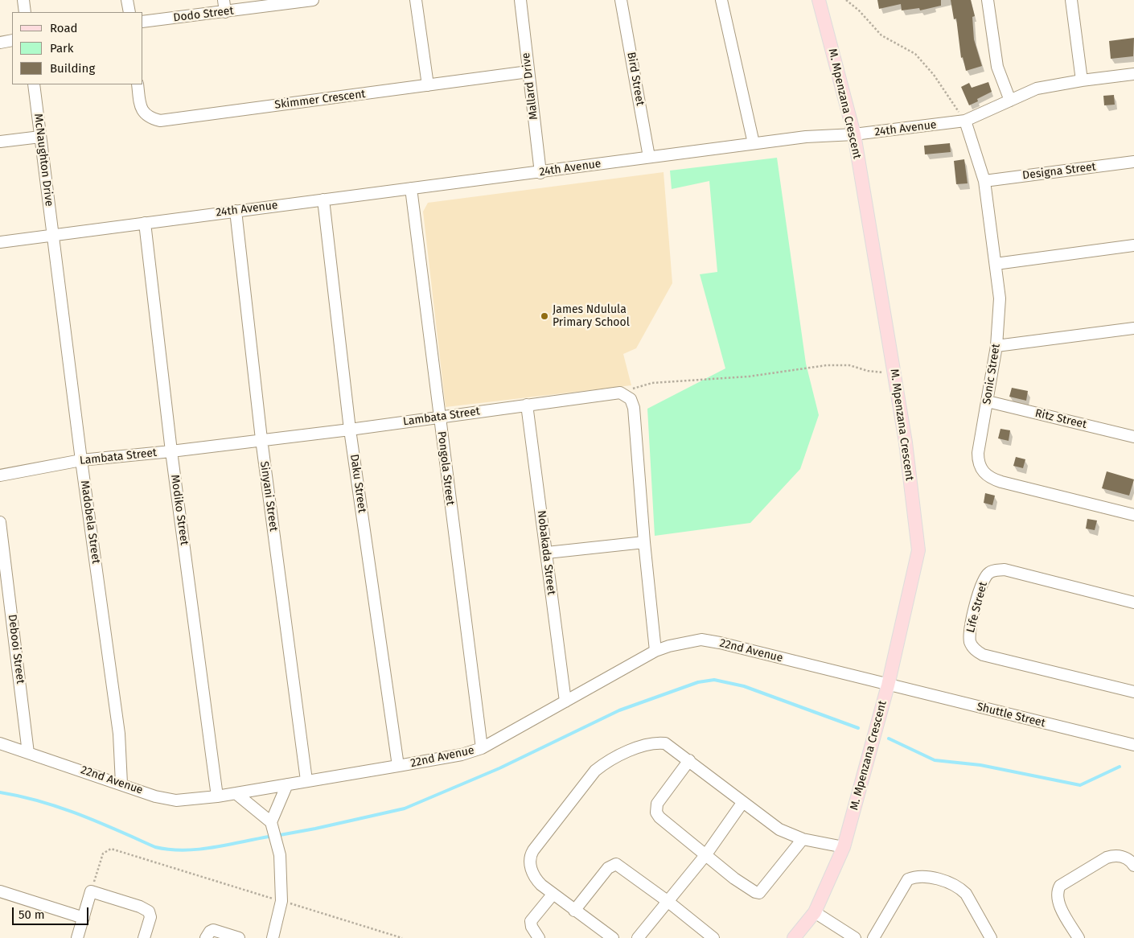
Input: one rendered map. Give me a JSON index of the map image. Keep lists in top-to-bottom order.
{
  "streets": {
    "main road": ["M. Mpenzana Crescent"],
    "street": [
      "Dodo Street",
      "Bird Street",
      "Mallard Drive",
      "Skimmer Crescent",
      "24th Avenue",
      "McNaughton Drive",
      "Designa Street",
      "Sonic Street",
      "Lambata Street",
      "Ritz Street",
      "Pongola Street",
      "Daku Street",
      "Sinyani Street",
      "Modiko Street",
      "Madobela Street",
      "Nobakada Street",
      "Life Street",
      "Debooi Street",
      "22nd Avenue",
      "Shuttle Street"
    ]
  },
  "crossings": [
    ["Bird Street", "24th Avenue"],
    ["Mallard Drive", "Skimmer Crescent"],
    ["Mallard Drive", "24th Avenue"],
    ["M. Mpenzana Crescent", "24th Avenue"],
    ["M. Mpenzana Crescent", "22nd Avenue"],
    ["M. Mpenzana Crescent", "Shuttle Street"],
    ["24th Avenue", "McNaughton Drive"],
    ["24th Avenue", "Sonic Street"],
    ["24th Avenue", "Pongola Street"],
    ["24th Avenue", "Daku Street"],
    ["24th Avenue", "Sinyani Street"],
    ["24th Avenue", "Modiko Street"],
    ["24th Avenue", "Madobela Street"],
    ["McNaughton Drive", "Madobela Street"],
    ["Designa Street", "Sonic Street"],
    ["Sonic Street", "Ritz Street"],
    ["Lambata Street", "Pongola Street"],
    ["Lambata Street", "Daku Street"],
    ["Lambata Street", "Sinyani Street"],
    ["Lambata Street", "Modiko Street"],
    ["Lambata Street", "Madobela Street"],
    ["Lambata Street", "Nobakada Street"],
    ["Pongola Street", "22nd Avenue"],
    ["Daku Street", "22nd Avenue"],
    ["Sinyani Street", "22nd Avenue"],
    ["Modiko Street", "22nd Avenue"],
    ["Madobela Street", "22nd Avenue"],
    ["Nobakada Street", "22nd Avenue"],
    ["Debooi Street", "22nd Avenue"],
    ["22nd Avenue", "Shuttle Street"]
  ],
  "places": ["James Ndulula Primary School"],
  "legend": ["Road", "Park", "Building"],
  "scale_bar": "50 m"
}
